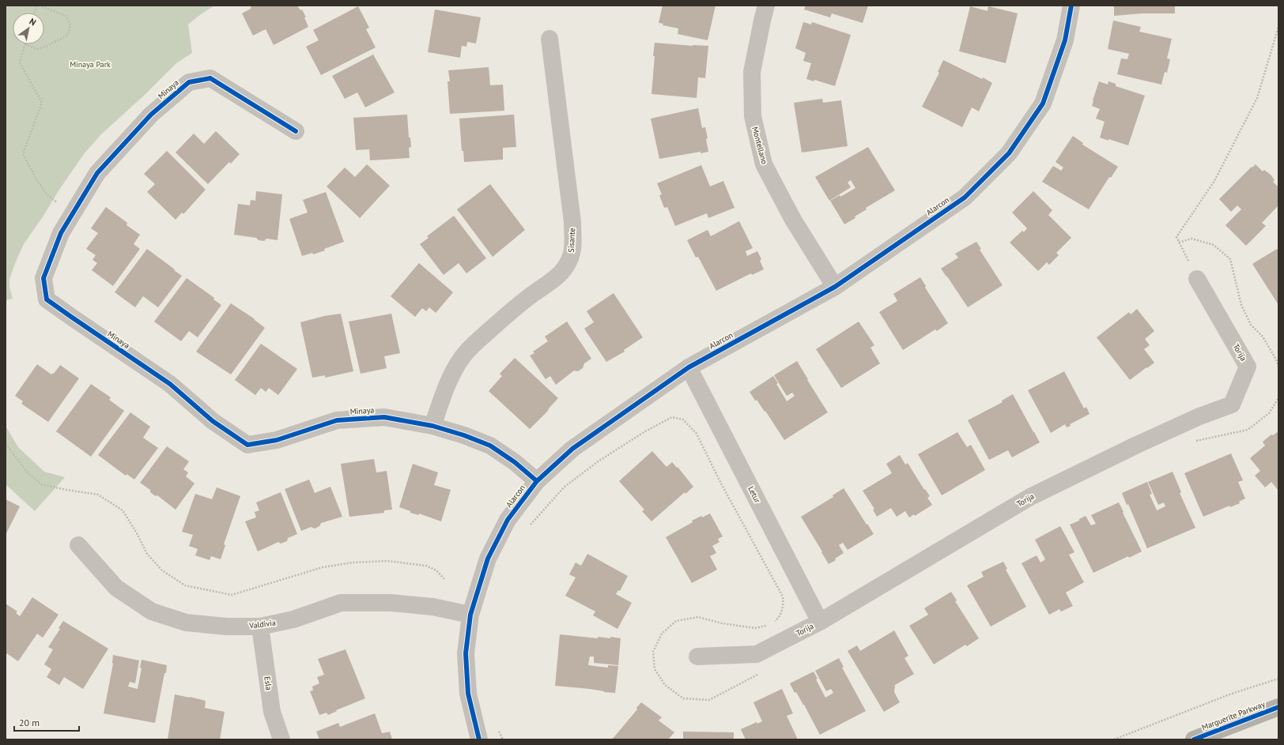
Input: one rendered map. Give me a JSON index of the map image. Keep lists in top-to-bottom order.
{
  "streets": {
    "main road": ["Marguerite Parkway"],
    "street": [
      "Minaya",
      "Montellano",
      "Alarcon",
      "Sisante",
      "Torija",
      "Letur",
      "Valdivia",
      "Esla"
    ]
  },
  "crossings": [
    ["Minaya", "Alarcon"],
    ["Minaya", "Sisante"],
    ["Montellano", "Alarcon"],
    ["Alarcon", "Letur"],
    ["Alarcon", "Valdivia"],
    ["Torija", "Letur"],
    ["Valdivia", "Esla"]
  ],
  "parks": ["Minaya Park"],
  "scale_bar": "20 m",
  "north": "top right"
}
